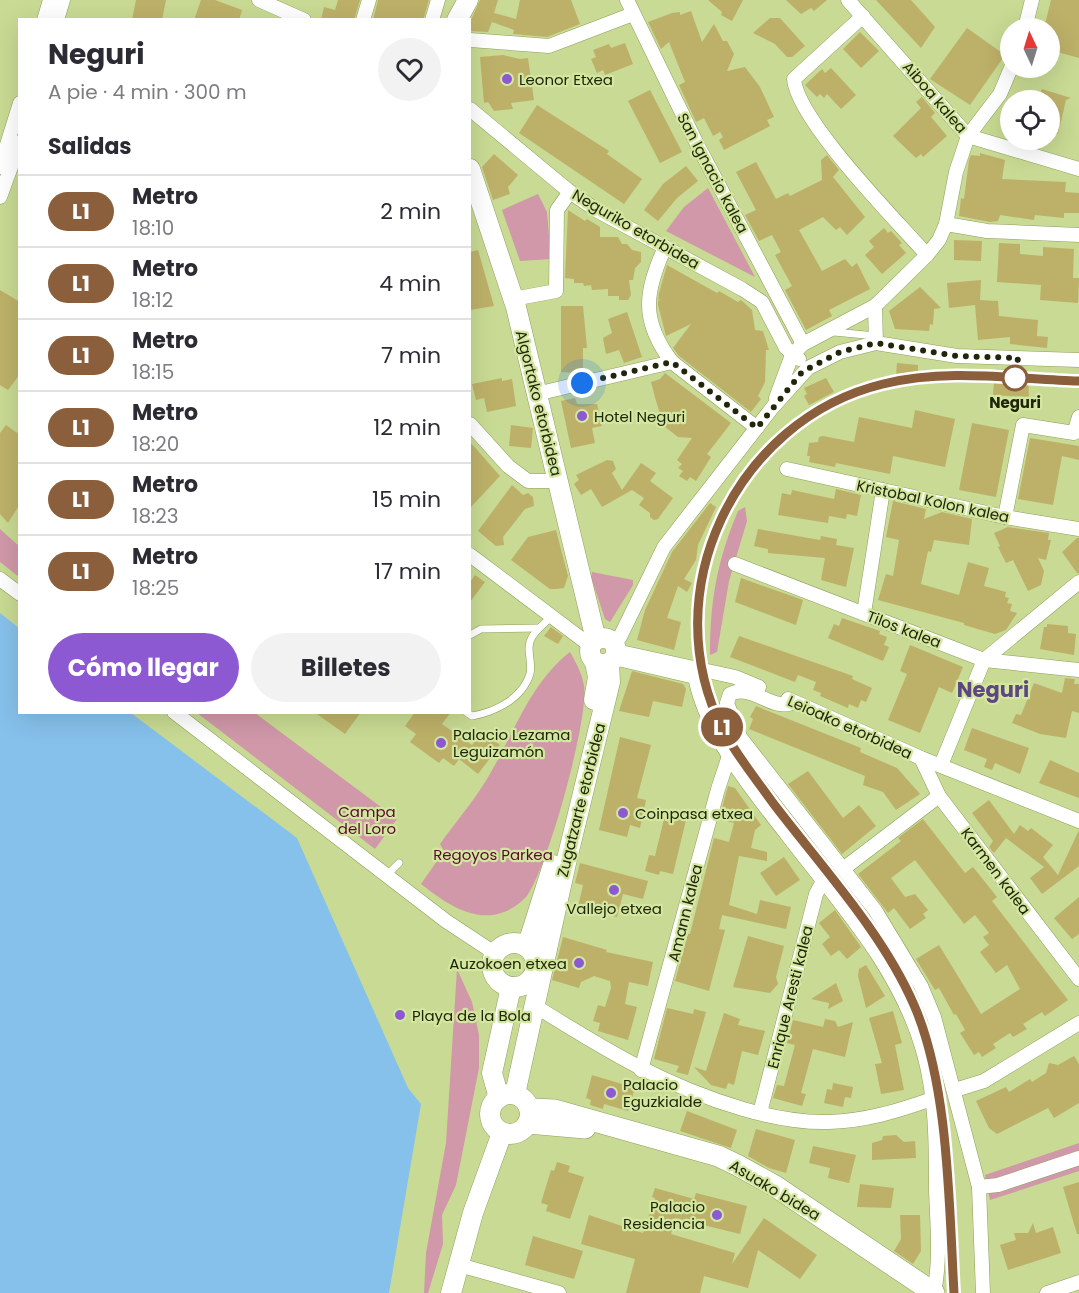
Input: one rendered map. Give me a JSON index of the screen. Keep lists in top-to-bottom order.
{
  "streets": {
    "main road": ["Asuako bidea"],
    "street": [
      "Aiboa kalea",
      "San Ignacio kalea",
      "Neguriko etorbidea",
      "Algortako etorbidea",
      "Kristobal Kolon kalea",
      "Tilos kalea",
      "Leioako etorbidea",
      "Zugatzarte etorbidea",
      "Karmen kalea",
      "Amann kalea",
      "Enrique Aresti kalea"
    ]
  },
  "crossings": [
    ["Algortako etorbidea", "Leioako etorbidea"],
    ["Algortako etorbidea", "Zugatzarte etorbidea"],
    ["Leioako etorbidea", "Zugatzarte etorbidea"],
    ["Leioako etorbidea", "Karmen kalea"],
    ["Zugatzarte etorbidea", "Asuako bidea"]
  ],
  "districts": ["Neguri"],
  "parks": ["Campa del Loro", "Regoyos Parkea"],
  "places": [
    "Leonor Etxea",
    "Neguri",
    "Hotel Neguri",
    "Palacio Lezama Leguizamón",
    "Coinpasa etxea",
    "Vallejo etxea",
    "Auzokoen etxea",
    "Playa de la Bola",
    "Palacio Eguzkialde",
    "Palacio Residencia"
  ],
  "lines": ["metro line L1"],
  "north": "top",
  "page": {
    "on_map": "L1",
    "heading": [
      ["Neguri", "A pie · 4 min · 300 m"],
      "Salidas"
    ],
    "list": [
      {
        "mark": "L1",
        "name": "Metro",
        "note": "18:10",
        "value": "2 min"
      },
      {
        "mark": "L1",
        "name": "Metro",
        "note": "18:12",
        "value": "4 min"
      },
      {
        "mark": "L1",
        "name": "Metro",
        "note": "18:15",
        "value": "7 min"
      },
      {
        "mark": "L1",
        "name": "Metro",
        "note": "18:20",
        "value": "12 min"
      },
      {
        "mark": "L1",
        "name": "Metro",
        "note": "18:23",
        "value": "15 min"
      },
      {
        "mark": "L1",
        "name": "Metro",
        "note": "18:25",
        "value": "17 min"
      }
    ],
    "buttons": ["Cómo llegar", "Billetes"]
  }
}
